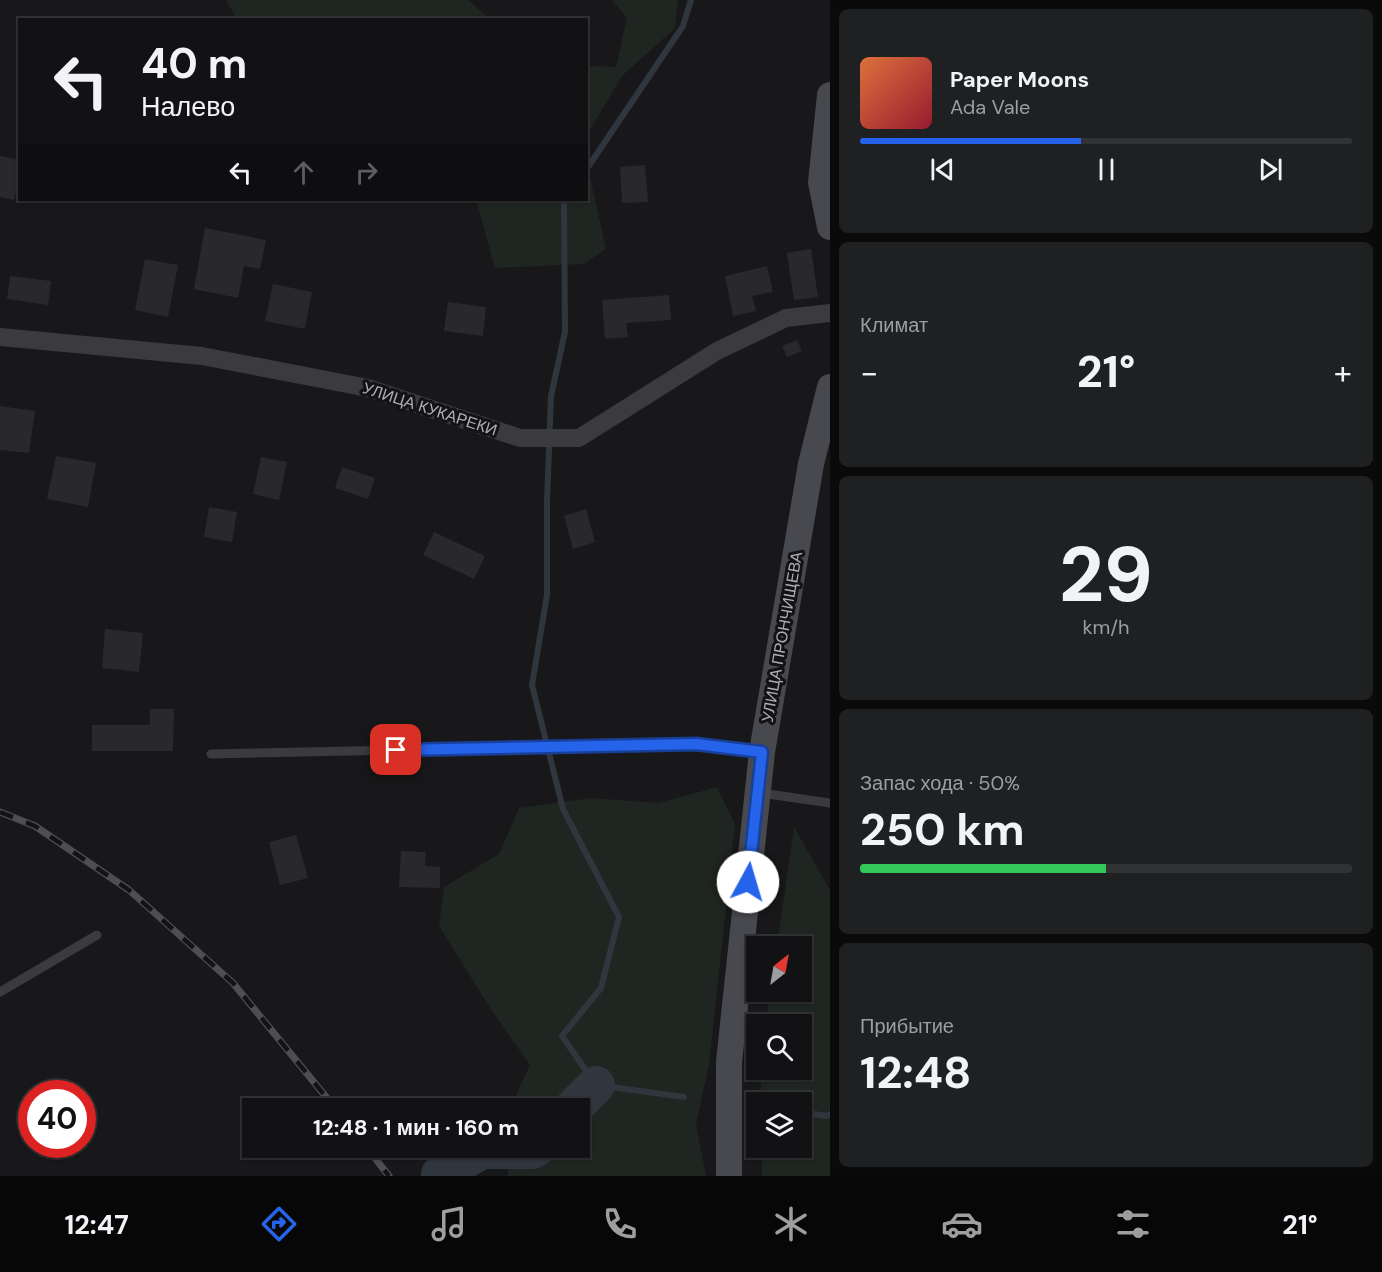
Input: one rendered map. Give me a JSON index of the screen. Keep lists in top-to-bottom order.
{
  "streets": {
    "street": ["УЛИЦА КУКАРЕКИ", "УЛИЦА ПРОНЧИЩЕВА"]
  },
  "north": "top right",
  "page": {
    "turn": ["40 m", "Налево"],
    "song": ["Paper Moons", "Ada Vale"],
    "tile": [
      "Климат",
      ["29", "km/h"],
      ["Запас хода · 50%", "250 km"],
      ["Прибытие", "12:48"]
    ],
    "heat": ["−", "21°", "+"],
    "limit": "40",
    "trip": "12:48 · 1 мин · 160 m",
    "tabs": ["12:47", "21°"]
  }
}
